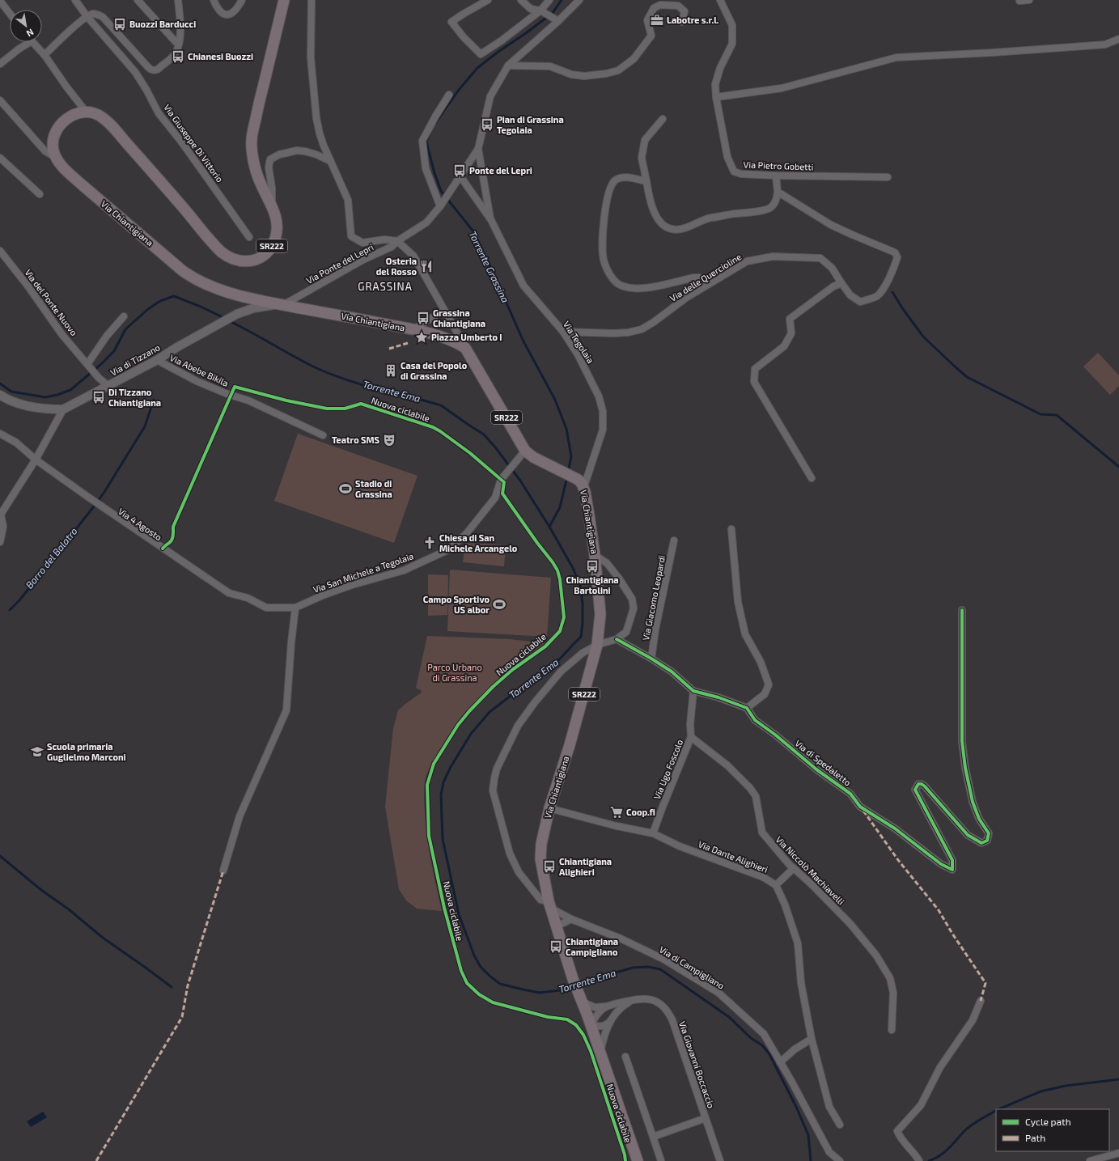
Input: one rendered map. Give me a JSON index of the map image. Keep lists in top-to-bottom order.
{
  "streets": {
    "main road": ["Via Chiantigiana", "SR222"],
    "street": [
      "Via Giuseppe Di Vittorio",
      "Via Pietro Gobetti",
      "Via Ponte del Lepri",
      "Via delle Quercioline",
      "Via del Ponte Nuovo",
      "Via Tegolaia",
      "Via di Tizzano",
      "Via Abebe Bikila",
      "Via 4 Agosto",
      "Via San Michele a Tegolaia",
      "Via Giacomo Leopardi",
      "Via di Spedaletto",
      "Via Ugo Foscolo",
      "Via Dante Alighieri",
      "Via Niccolò Machiavelli",
      "Via di Campigliano",
      "Via Giovanni Boccaccio"
    ],
    "cycle path": ["Nuova ciclabile"]
  },
  "crossings": [
    ["Via Chiantigiana", "Via Ponte del Lepri"],
    ["Via Chiantigiana", "Via Tegolaia"],
    ["Via Chiantigiana", "Via di Tizzano"],
    ["Via Chiantigiana", "Via San Michele a Tegolaia"],
    ["Via Chiantigiana", "Via Dante Alighieri"],
    ["Via Chiantigiana", "Via di Campigliano"],
    ["Via Chiantigiana", "Via Giovanni Boccaccio"],
    ["Via Ponte del Lepri", "Via Tegolaia"],
    ["Via Ponte del Lepri", "Via di Tizzano"],
    ["Via delle Quercioline", "Via Tegolaia"],
    ["Via del Ponte Nuovo", "Via di Tizzano"],
    ["Via di Tizzano", "Via Abebe Bikila"],
    ["Via 4 Agosto", "Via San Michele a Tegolaia"],
    ["Via Ugo Foscolo", "Via Dante Alighieri"],
    ["Via Ugo Foscolo", "Via Niccolò Machiavelli"]
  ],
  "districts": ["GRASSINA"],
  "water": ["Torrente Grassina", "Torrente Ema", "Borro del Balatro"],
  "parks": ["Parco Urbano di Grassina"],
  "places": {
    "office": ["Labotre s.r.l."],
    "bus stop": [
      "Buozzi Barducci",
      "Chianesi Buozzi",
      "Pian di Grassina Tegolaia",
      "Ponte del Lepri",
      "Grassina Chiantigiana",
      "Di Tizzano Chiantigiana",
      "Chiantigiana Bartolini",
      "Chiantigiana Alighieri",
      "Chiantigiana Campigliano"
    ],
    "restaurant": ["Osteria del Rosso"],
    "place": ["Piazza Umberto I"],
    "building": ["Casa del Popolo di Grassina"],
    "theatre": ["Teatro SMS"],
    "sports": ["Stadio di Grassina", "Campo Sportivo US albor"],
    "church": ["Chiesa di San Michele Arcangelo"],
    "school or university": ["Scuola primaria Guglielmo Marconi"],
    "supermarket": ["Coop.fi"]
  },
  "legend": ["Cycle path", "Path"],
  "north": "bottom right"
}
